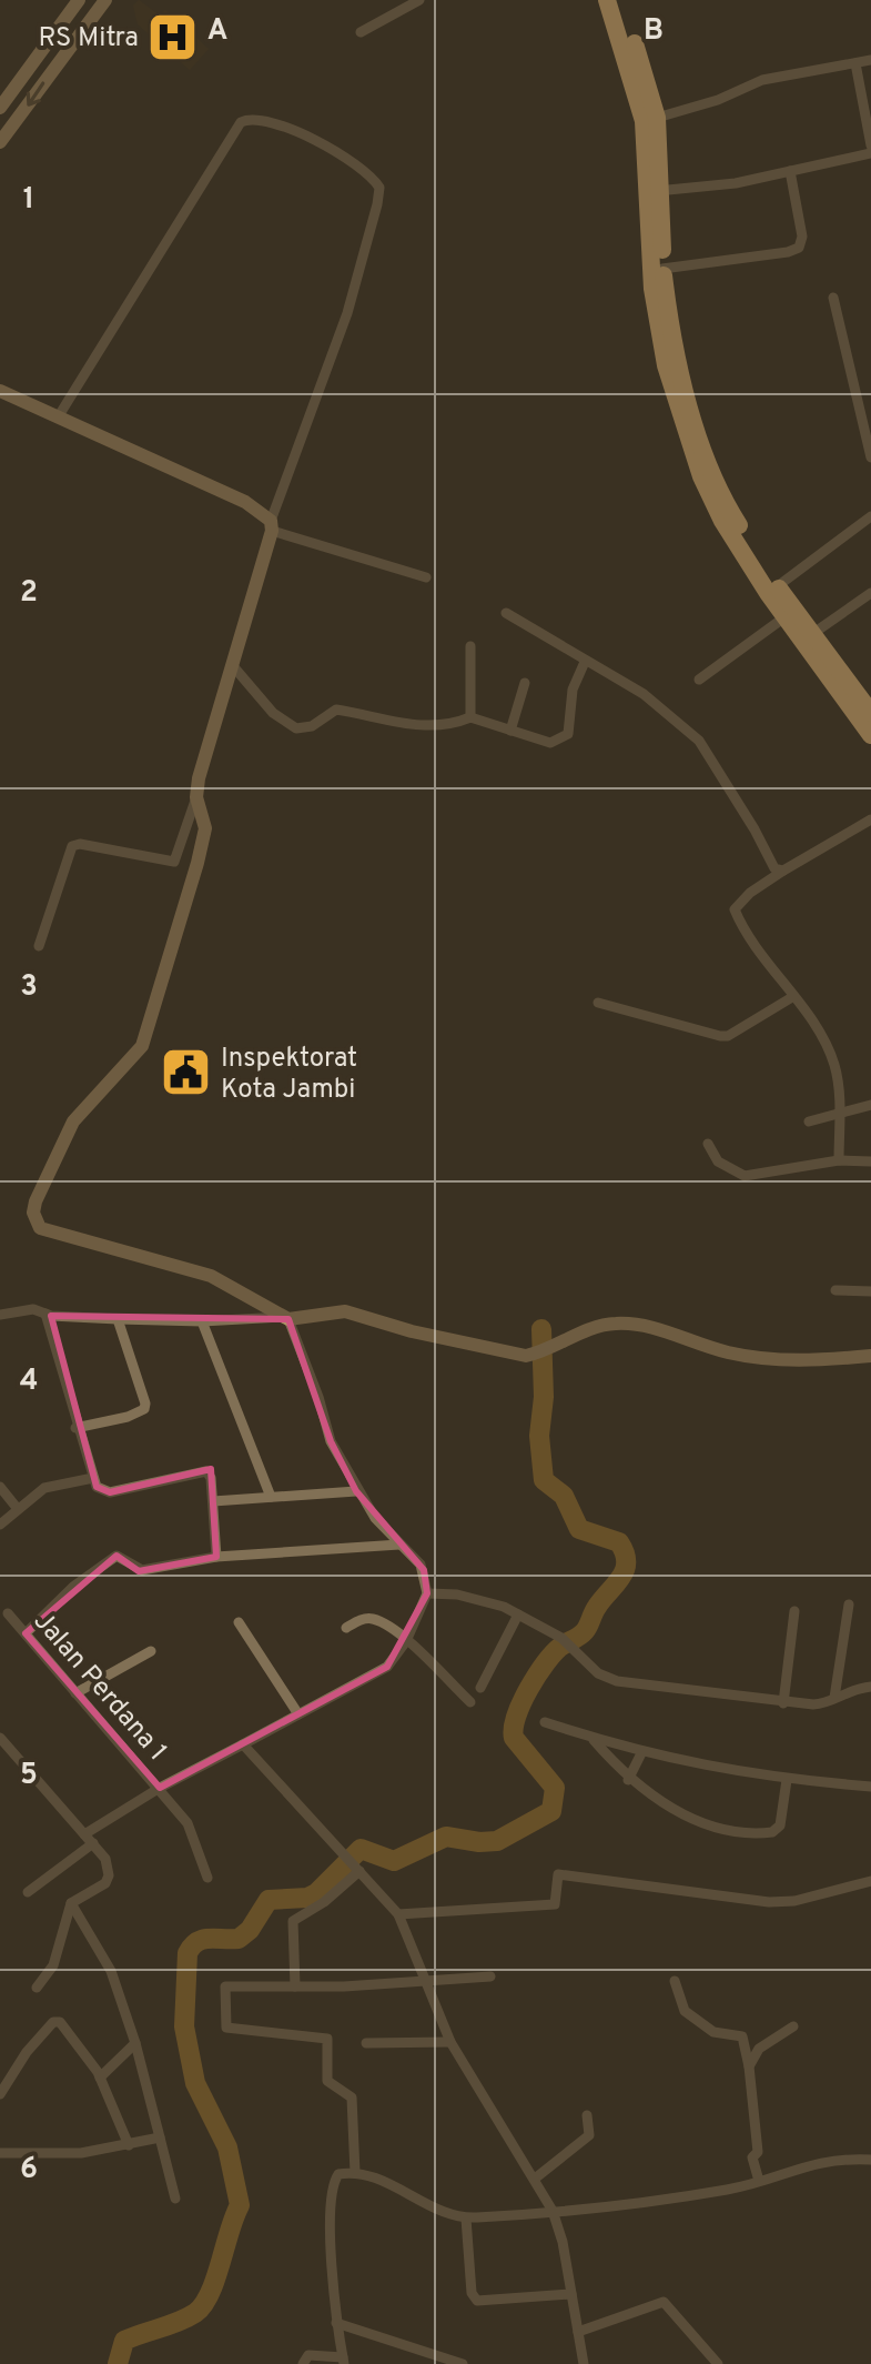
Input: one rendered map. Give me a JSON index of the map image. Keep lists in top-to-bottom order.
{
  "streets": {
    "street": ["Jalan Perdana 1"]
  },
  "places": {
    "hospital": ["RS Mitra"],
    "public building": ["Inspektorat Kota Jambi"]
  },
  "grid": {
    "columns": ["A", "B"],
    "rows": [
      "1",
      "2",
      "3",
      "4",
      "5",
      "6"
    ]
  }
}
